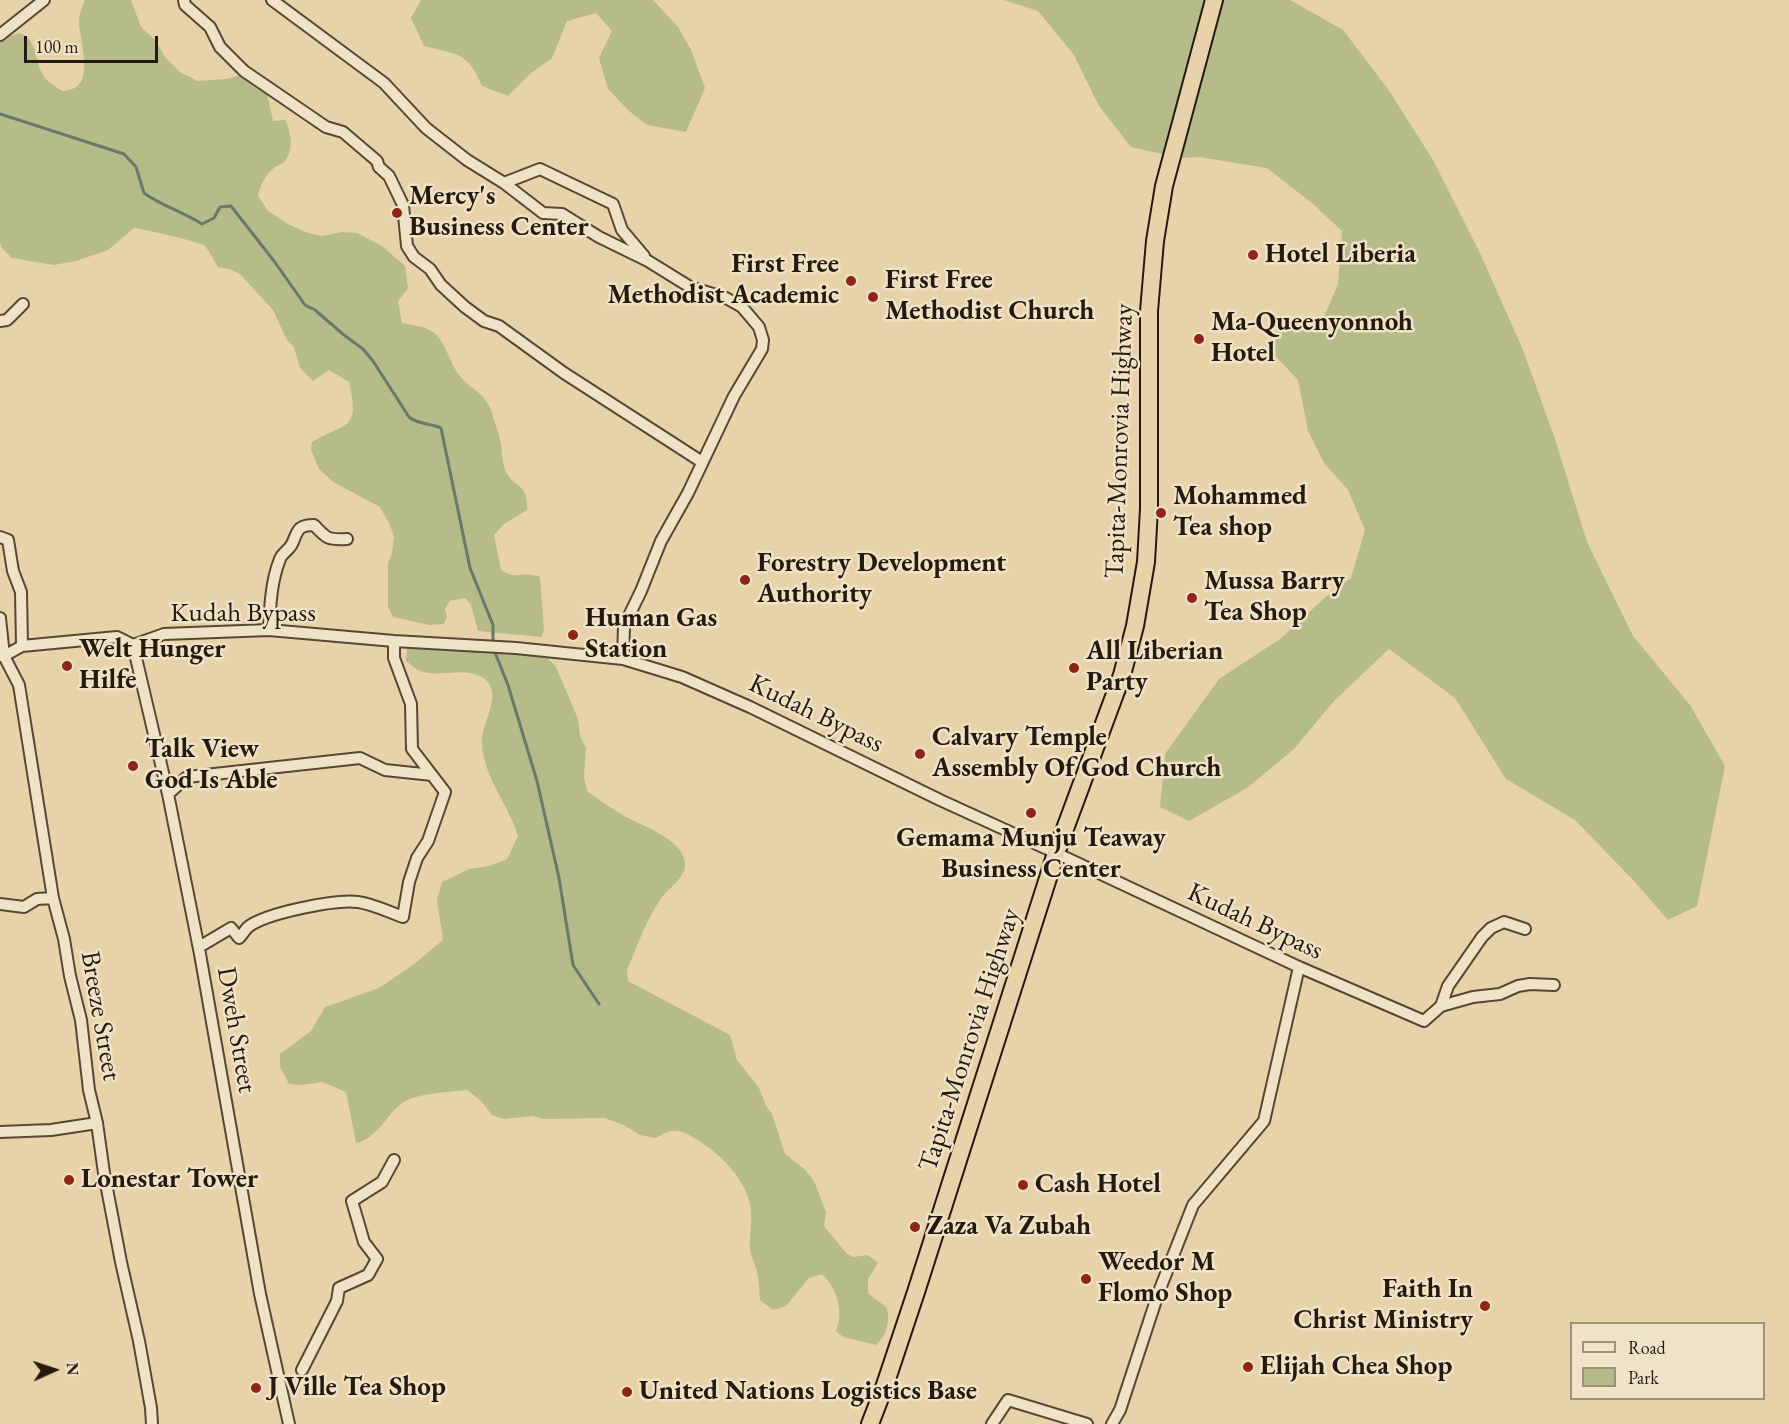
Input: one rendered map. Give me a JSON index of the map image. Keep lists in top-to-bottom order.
{
  "streets": {
    "highway": ["Tapita-Monrovia Highway"],
    "street": ["Kudah Bypass", "Breeze Street", "Dweh Street"]
  },
  "crossings": [
    ["Tapita-Monrovia Highway", "Kudah Bypass"],
    ["Kudah Bypass", "Breeze Street"],
    ["Kudah Bypass", "Dweh Street"]
  ],
  "places": [
    "Mercy's Business Center",
    "Hotel Liberia",
    "First Free Methodist Academic",
    "First Free Methodist Church",
    "Ma-Queenyonnoh Hotel",
    "Mohammed Tea shop",
    "Forestry Development Authority",
    "Mussa Barry Tea Shop",
    "Human Gas Station",
    "Welt Hunger Hilfe",
    "All Liberian Party",
    "Calvary Temple Assembly Of God Church",
    "Talk View God Is Able",
    "Gemama Munju Teaway Business Center",
    "Lonestar Tower",
    "Cash Hotel",
    "Zaza Va Zubah",
    "Weedor M Flomo Shop",
    "Faith In Christ Ministry",
    "Elijah Chea Shop",
    "J Ville Tea Shop",
    "United Nations Logistics Base"
  ],
  "legend": ["Road", "Park"],
  "scale_bar": "100 m",
  "north": "right"
}
